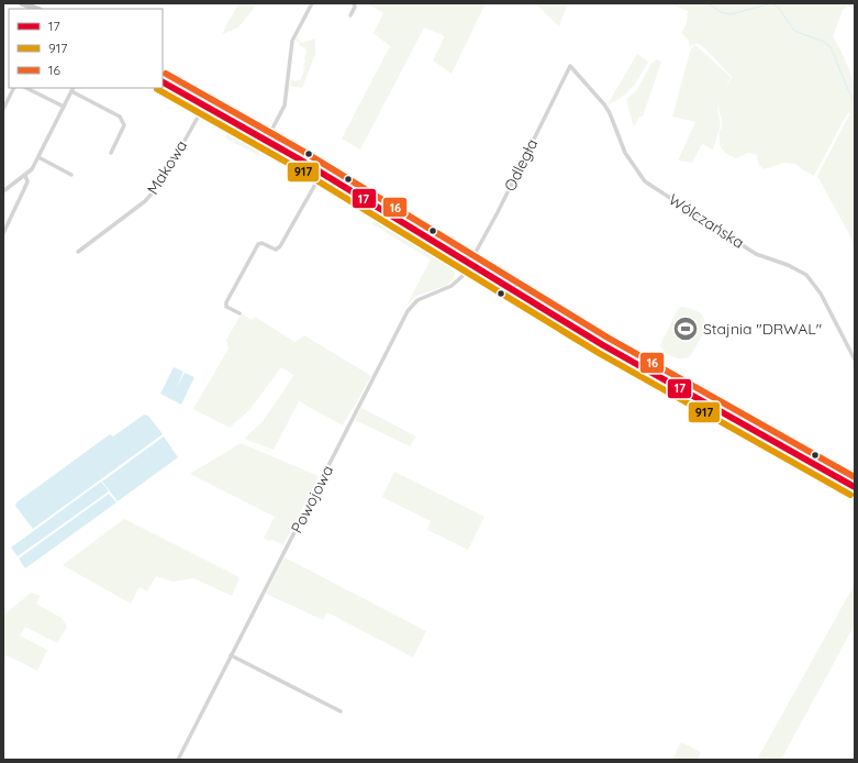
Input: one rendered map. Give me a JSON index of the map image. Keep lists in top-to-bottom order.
{
  "streets": {
    "street": [
      "Odległa",
      "Makowa",
      "Wólczańska",
      "Powojowa"
    ]
  },
  "crossings": [
    ["Odległa", "Wólczańska"],
    ["Odległa", "Powojowa"]
  ],
  "places": {
    "sports": ["Stajnia \"DRWAL\""]
  },
  "lines": ["transit line 16", "transit line 17", "transit line 917"],
  "legend": ["17", "917", "16"]
}
